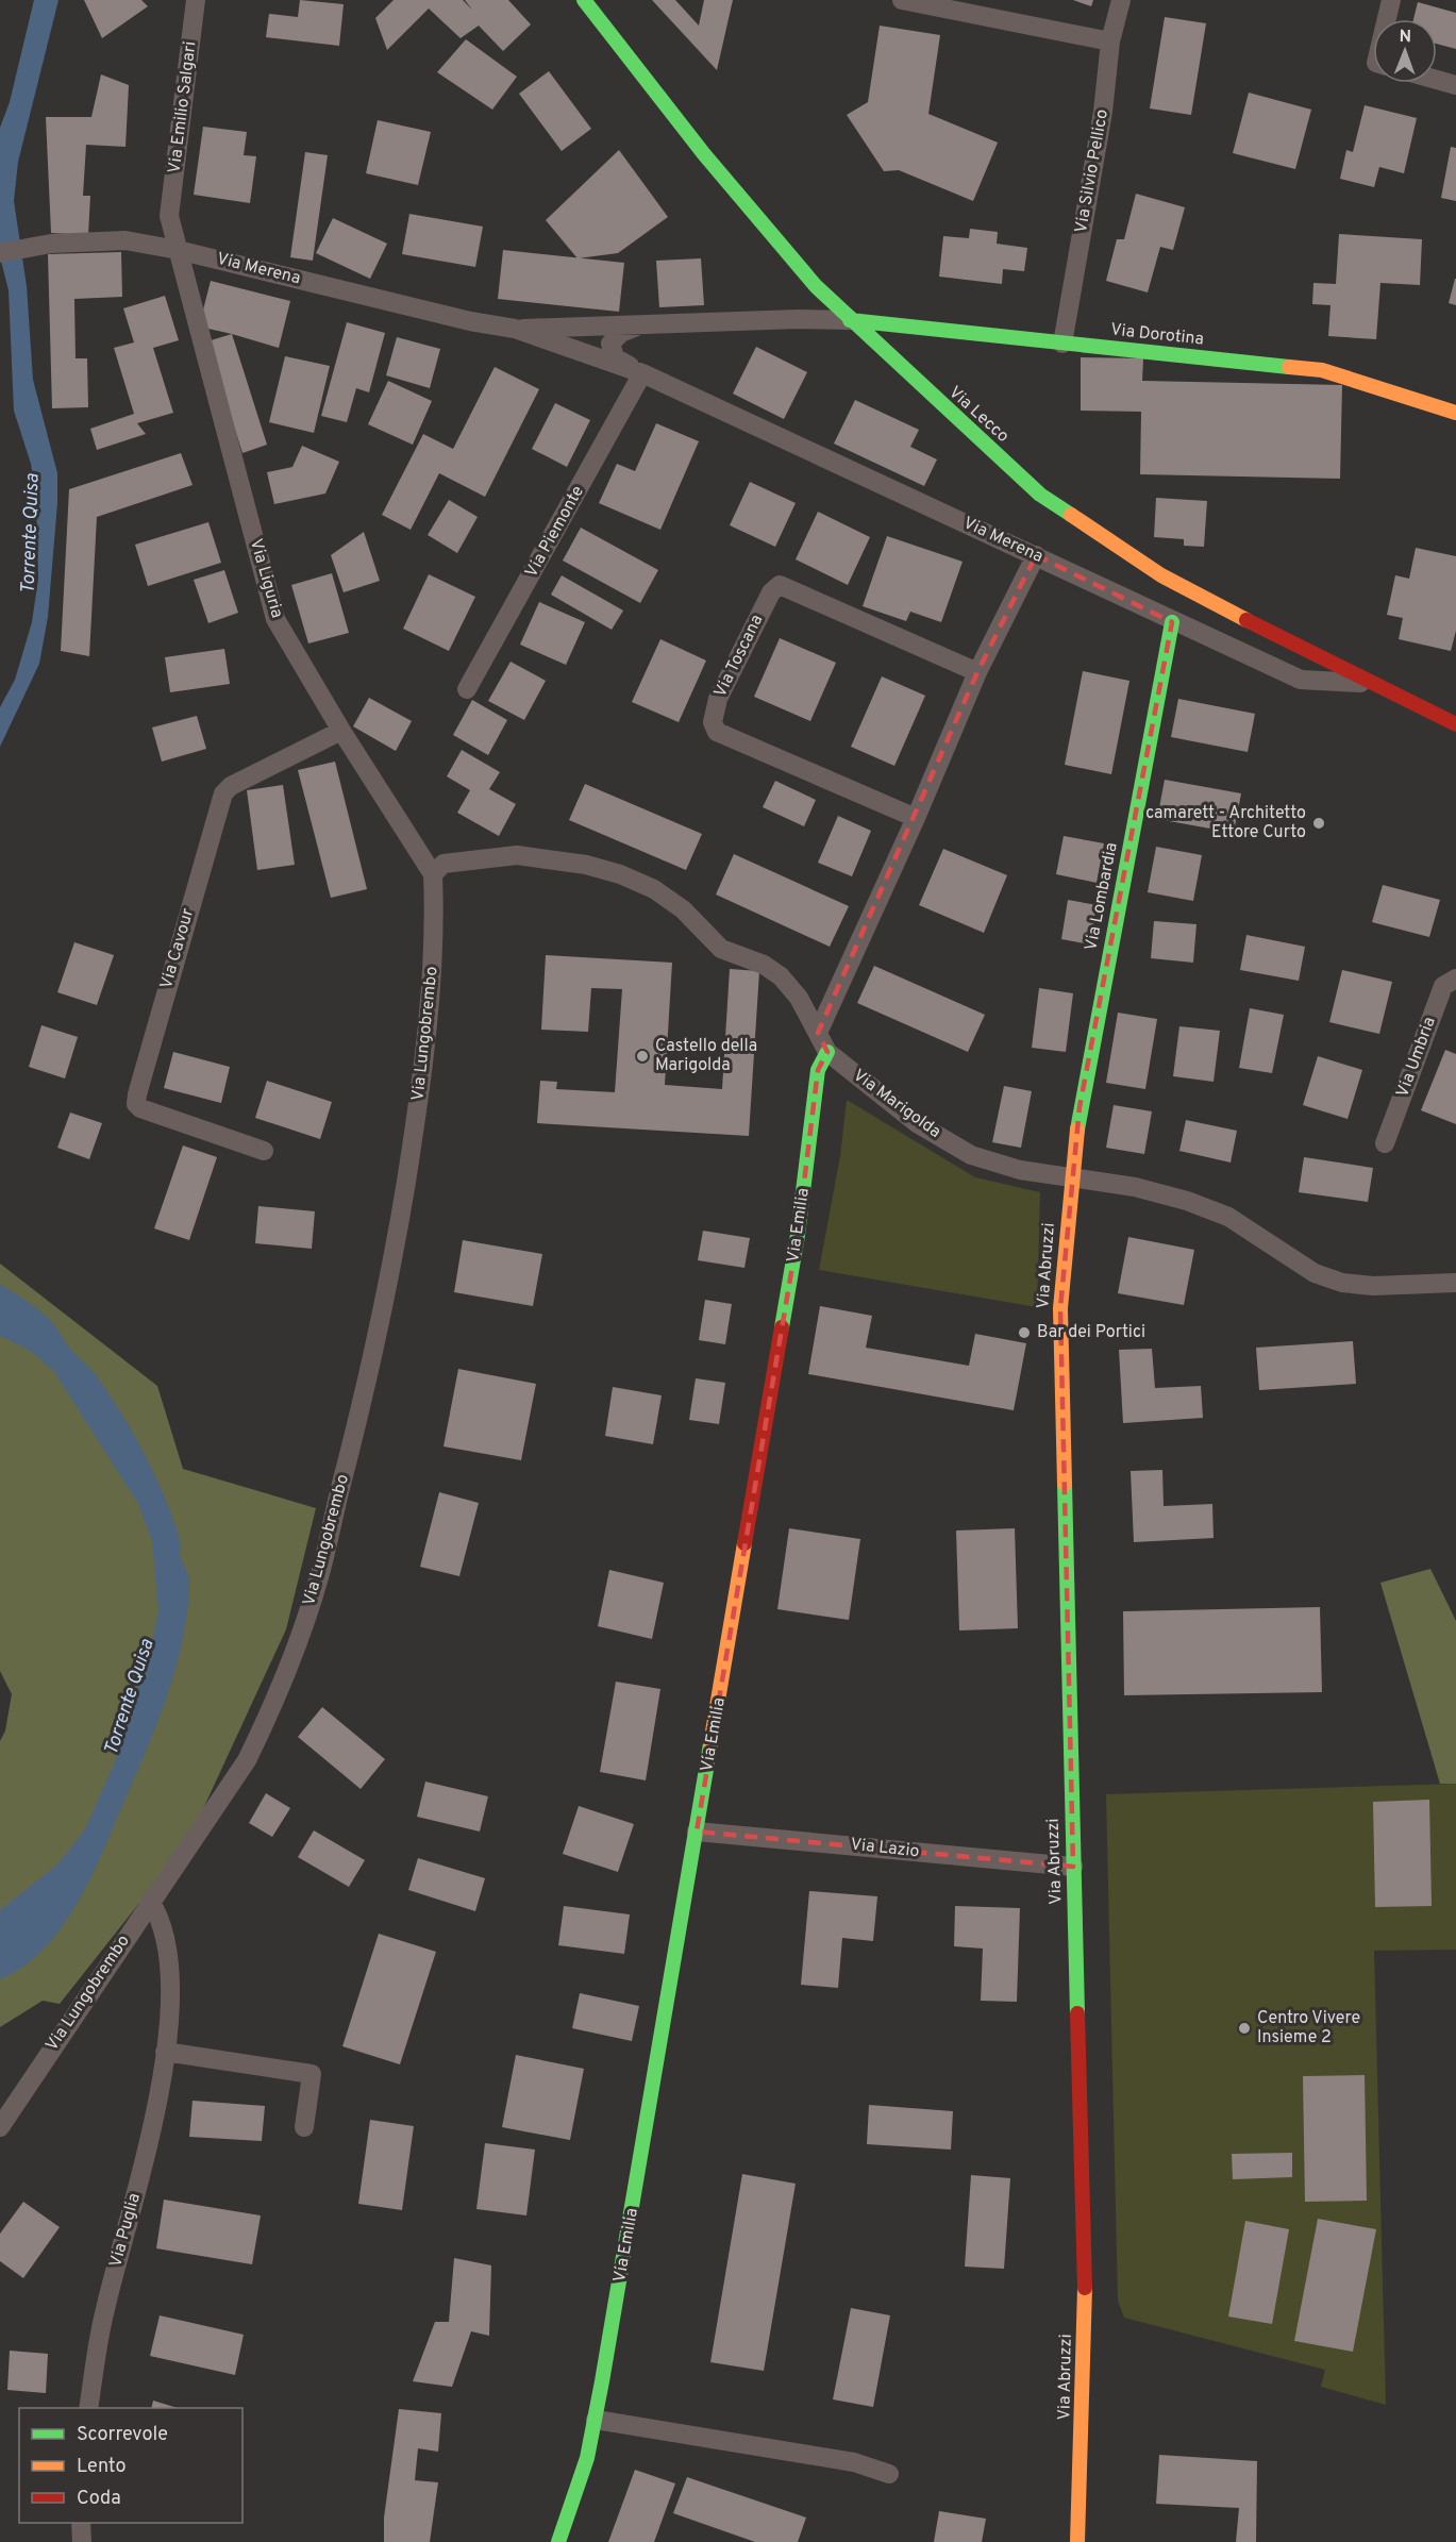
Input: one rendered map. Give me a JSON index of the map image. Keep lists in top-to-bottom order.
{
  "streets": {
    "street": [
      "Via Emilio Salgari",
      "Via Silvio Pellico",
      "Via Merena",
      "Via Dorotina",
      "Via Lecco",
      "Via Piemonte",
      "Via Liguria",
      "Via Toscana",
      "Via Lombardia",
      "Via Cavour",
      "Via Lungobrembo",
      "Via Umbria",
      "Via Marigolda",
      "Via Emilia",
      "Via Abruzzi",
      "Via Lazio",
      "Via Puglia"
    ]
  },
  "crossings": [
    ["Via Emilio Salgari", "Via Liguria"],
    ["Via Silvio Pellico", "Via Dorotina"],
    ["Via Merena", "Via Dorotina"],
    ["Via Merena", "Via Lecco"],
    ["Via Merena", "Via Piemonte"],
    ["Via Merena", "Via Liguria"],
    ["Via Merena", "Via Lombardia"],
    ["Via Dorotina", "Via Lecco"],
    ["Via Liguria", "Via Cavour"],
    ["Via Liguria", "Via Lungobrembo"],
    ["Via Liguria", "Via Marigolda"],
    ["Via Lombardia", "Via Marigolda"],
    ["Via Lombardia", "Via Abruzzi"],
    ["Via Lungobrembo", "Via Marigolda"],
    ["Via Lungobrembo", "Via Puglia"],
    ["Via Marigolda", "Via Emilia"],
    ["Via Marigolda", "Via Abruzzi"],
    ["Via Emilia", "Via Lazio"],
    ["Via Abruzzi", "Via Lazio"]
  ],
  "water": ["Torrente Quisa"],
  "places": [
    "camarett - Architetto Ettore Curto",
    "Castello della Marigolda",
    "Bar dei Portici",
    "Centro Vivere Insieme 2"
  ],
  "legend": ["Scorrevole", "Lento", "Coda"],
  "north": "top"
}
